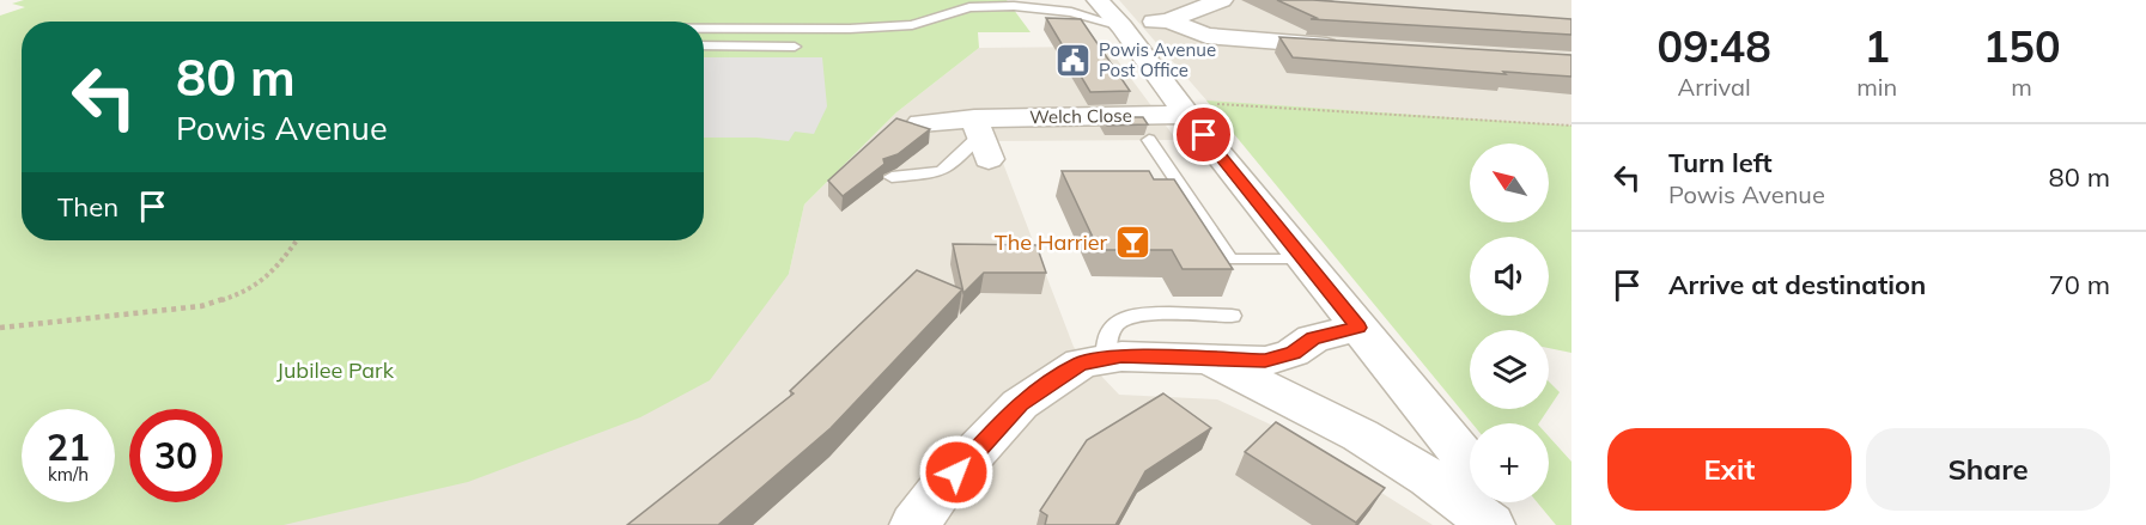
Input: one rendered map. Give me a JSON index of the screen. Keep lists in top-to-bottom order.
{
  "streets": {
    "street": ["Welch Close"]
  },
  "parks": ["Jubilee Park"],
  "places": {
    "public building": ["Powis Avenue Post Office"],
    "bar": ["The Harrier"]
  },
  "north": "top left",
  "page": {
    "eta": [
      "09:48",
      "Arrival",
      "1",
      "min",
      "150",
      "m"
    ],
    "turn": ["80 m", "Powis Avenue"],
    "list": [
      {
        "name": "Turn left",
        "note": "Powis Avenue",
        "value": "80 m"
      },
      {
        "name": "Arrive at destination",
        "value": "70 m"
      }
    ],
    "map_buttons": "+",
    "then": "Then",
    "speed": "21 km/h",
    "limit": "30",
    "buttons": ["Exit", "Share"]
  }
}
